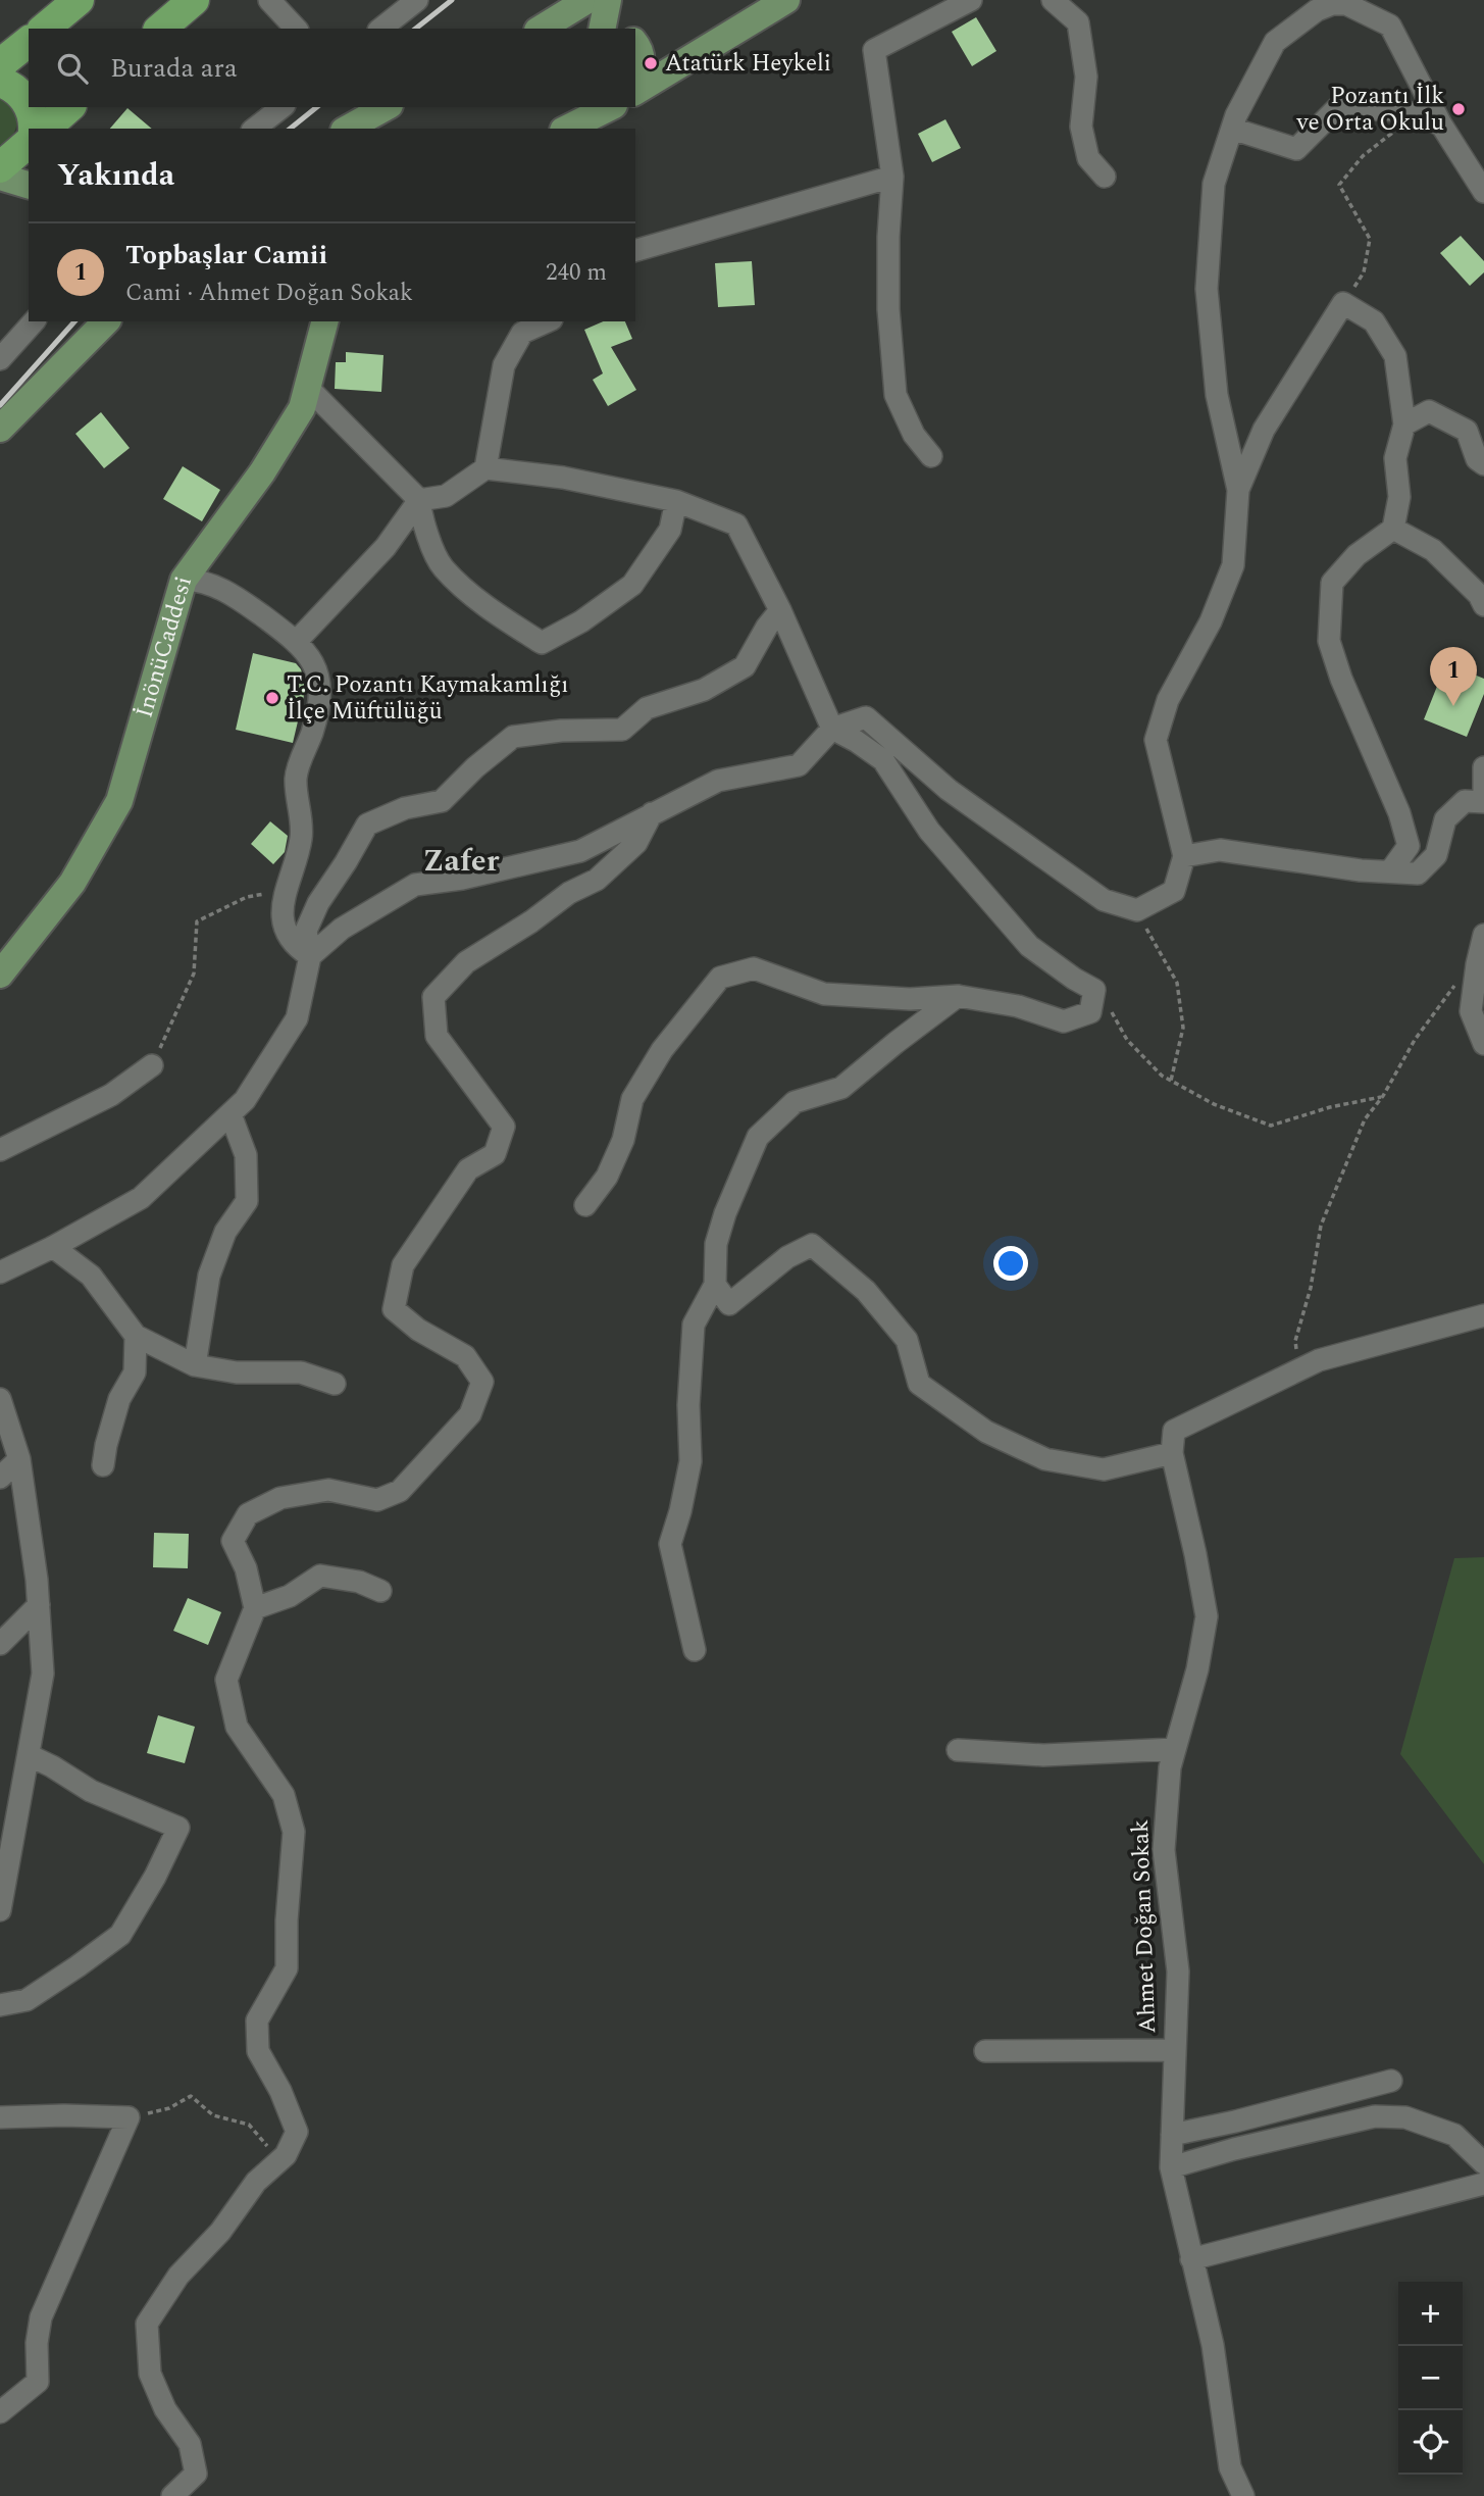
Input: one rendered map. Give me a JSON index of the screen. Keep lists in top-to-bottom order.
{
  "streets": {
    "main road": ["İnönüCaddesi"],
    "street": ["Ahmet Doğan Sokak"]
  },
  "districts": ["Zafer"],
  "places": ["Atatürk Heykeli", "Pozantı İlk ve Orta Okulu", "T.C. Pozantı Kaymakamlığı İlçe Müftülüğü"],
  "page": {
    "search": "Burada ara",
    "heading": "Yakında",
    "list": [
      {
        "mark": "1",
        "name": "Topbaşlar Camii",
        "note": "Cami · Ahmet Doğan Sokak",
        "value": "240 m"
      }
    ],
    "pins": "1",
    "map_buttons": ["+", "−"]
  }
}
